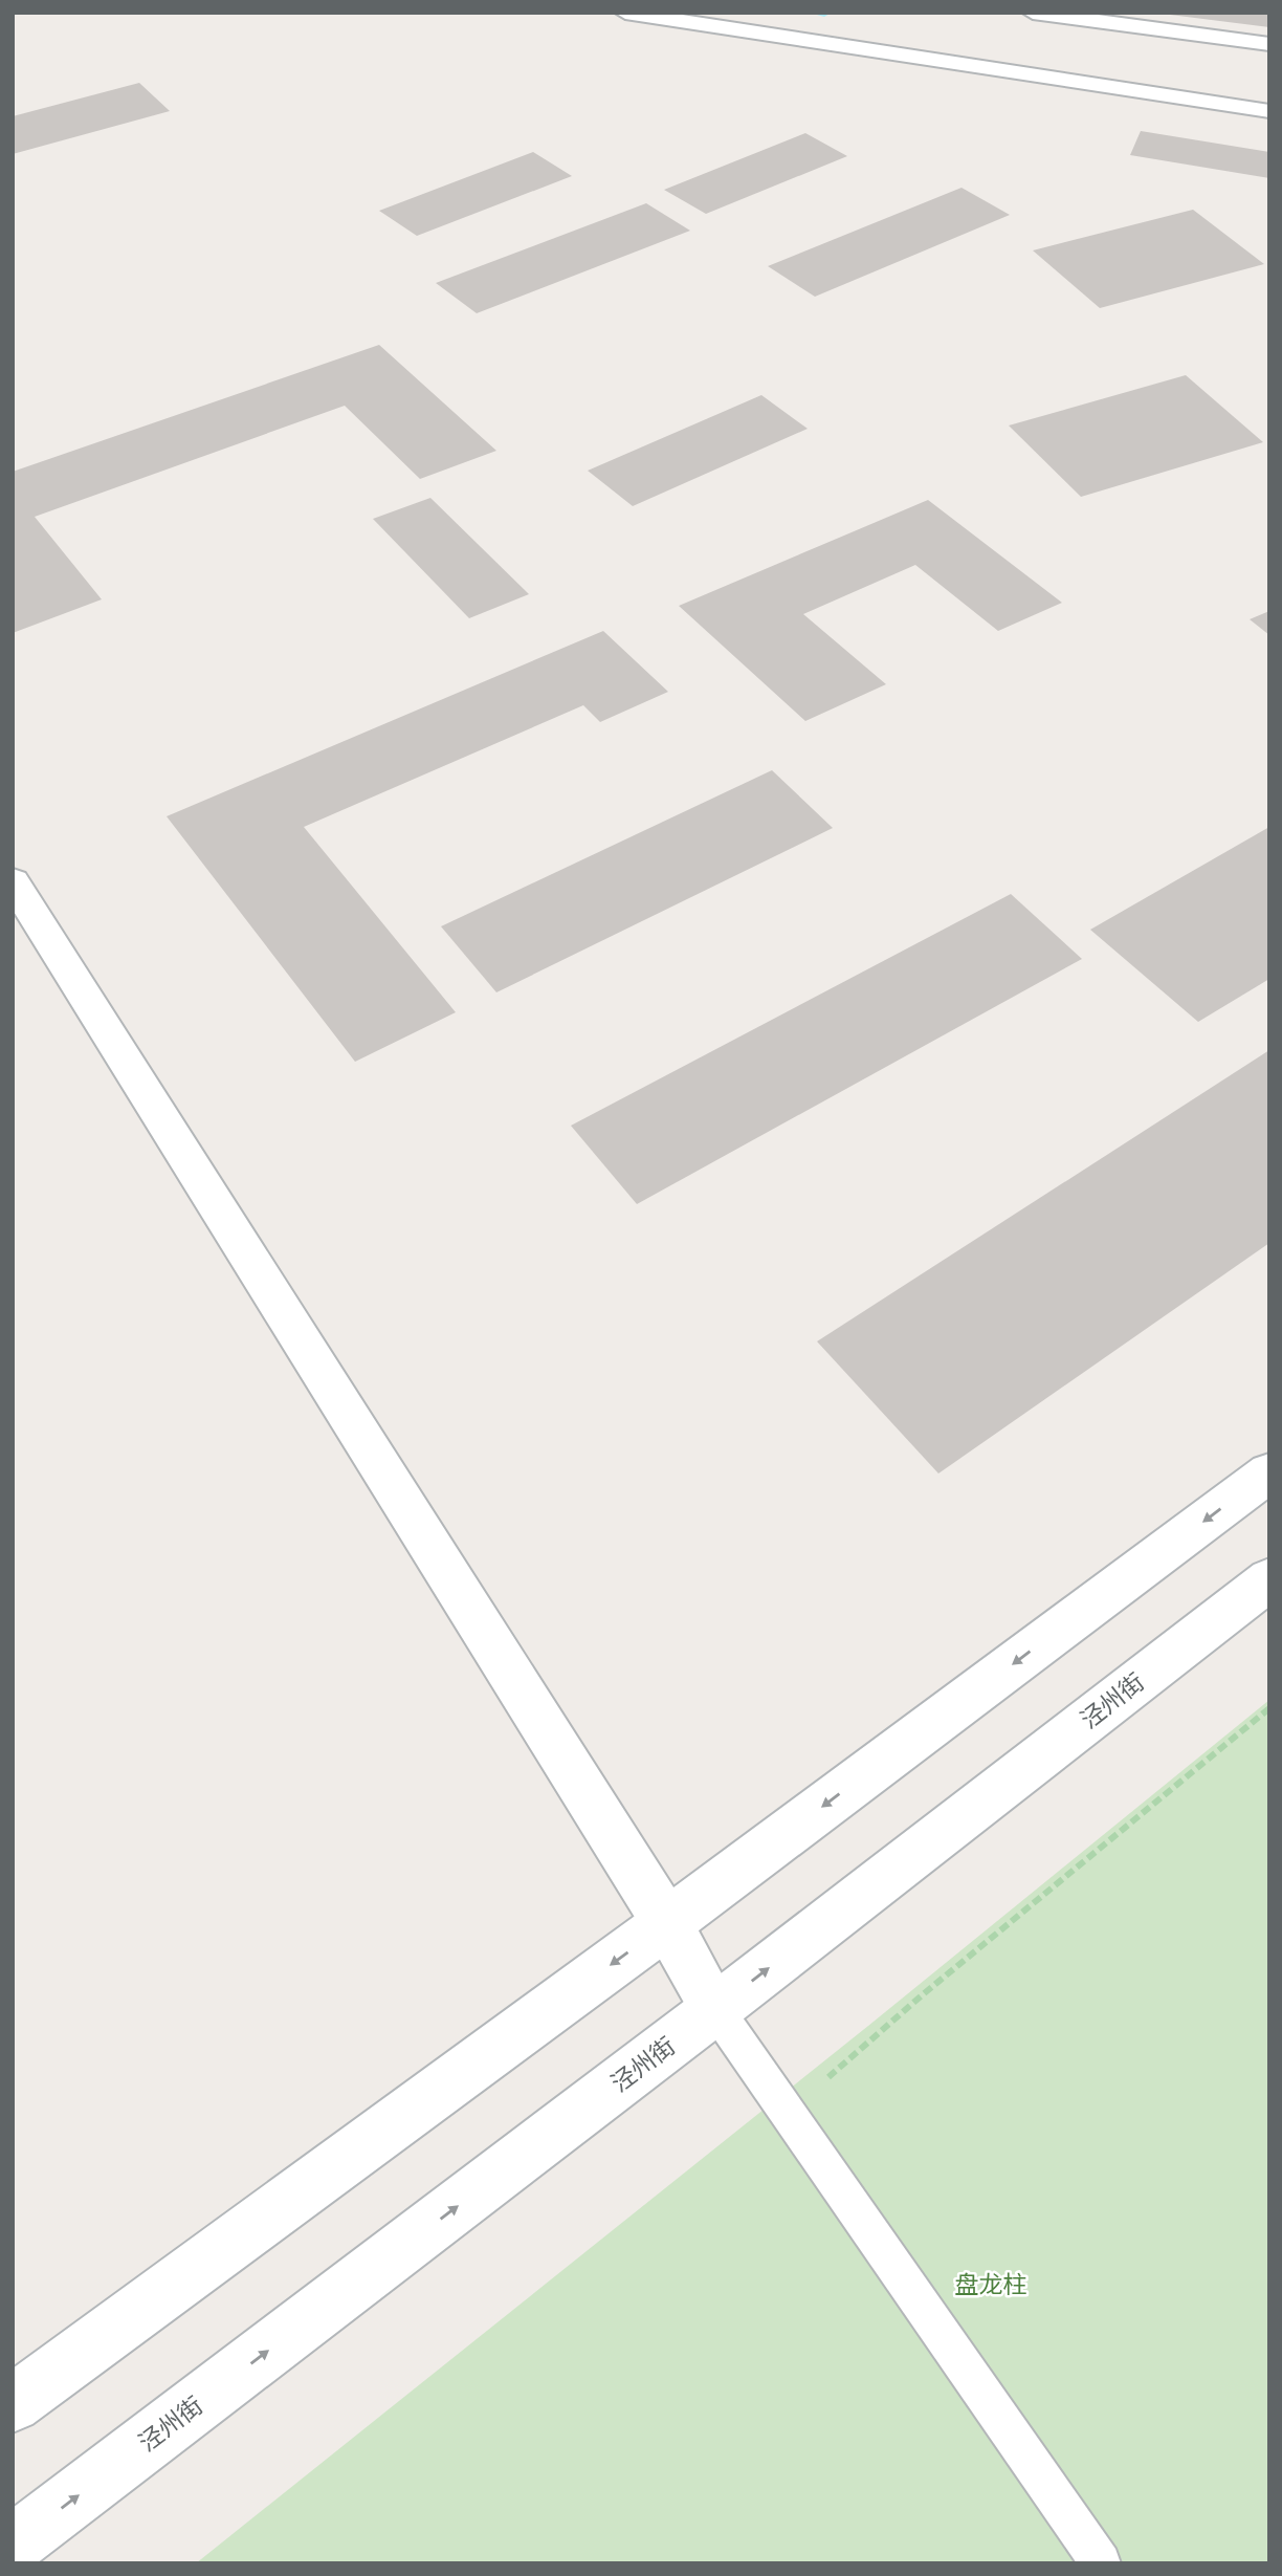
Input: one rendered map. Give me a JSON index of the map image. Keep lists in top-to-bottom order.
{
  "streets": {
    "street": ["泾州街"]
  },
  "parks": ["盘龙柱"]
}
